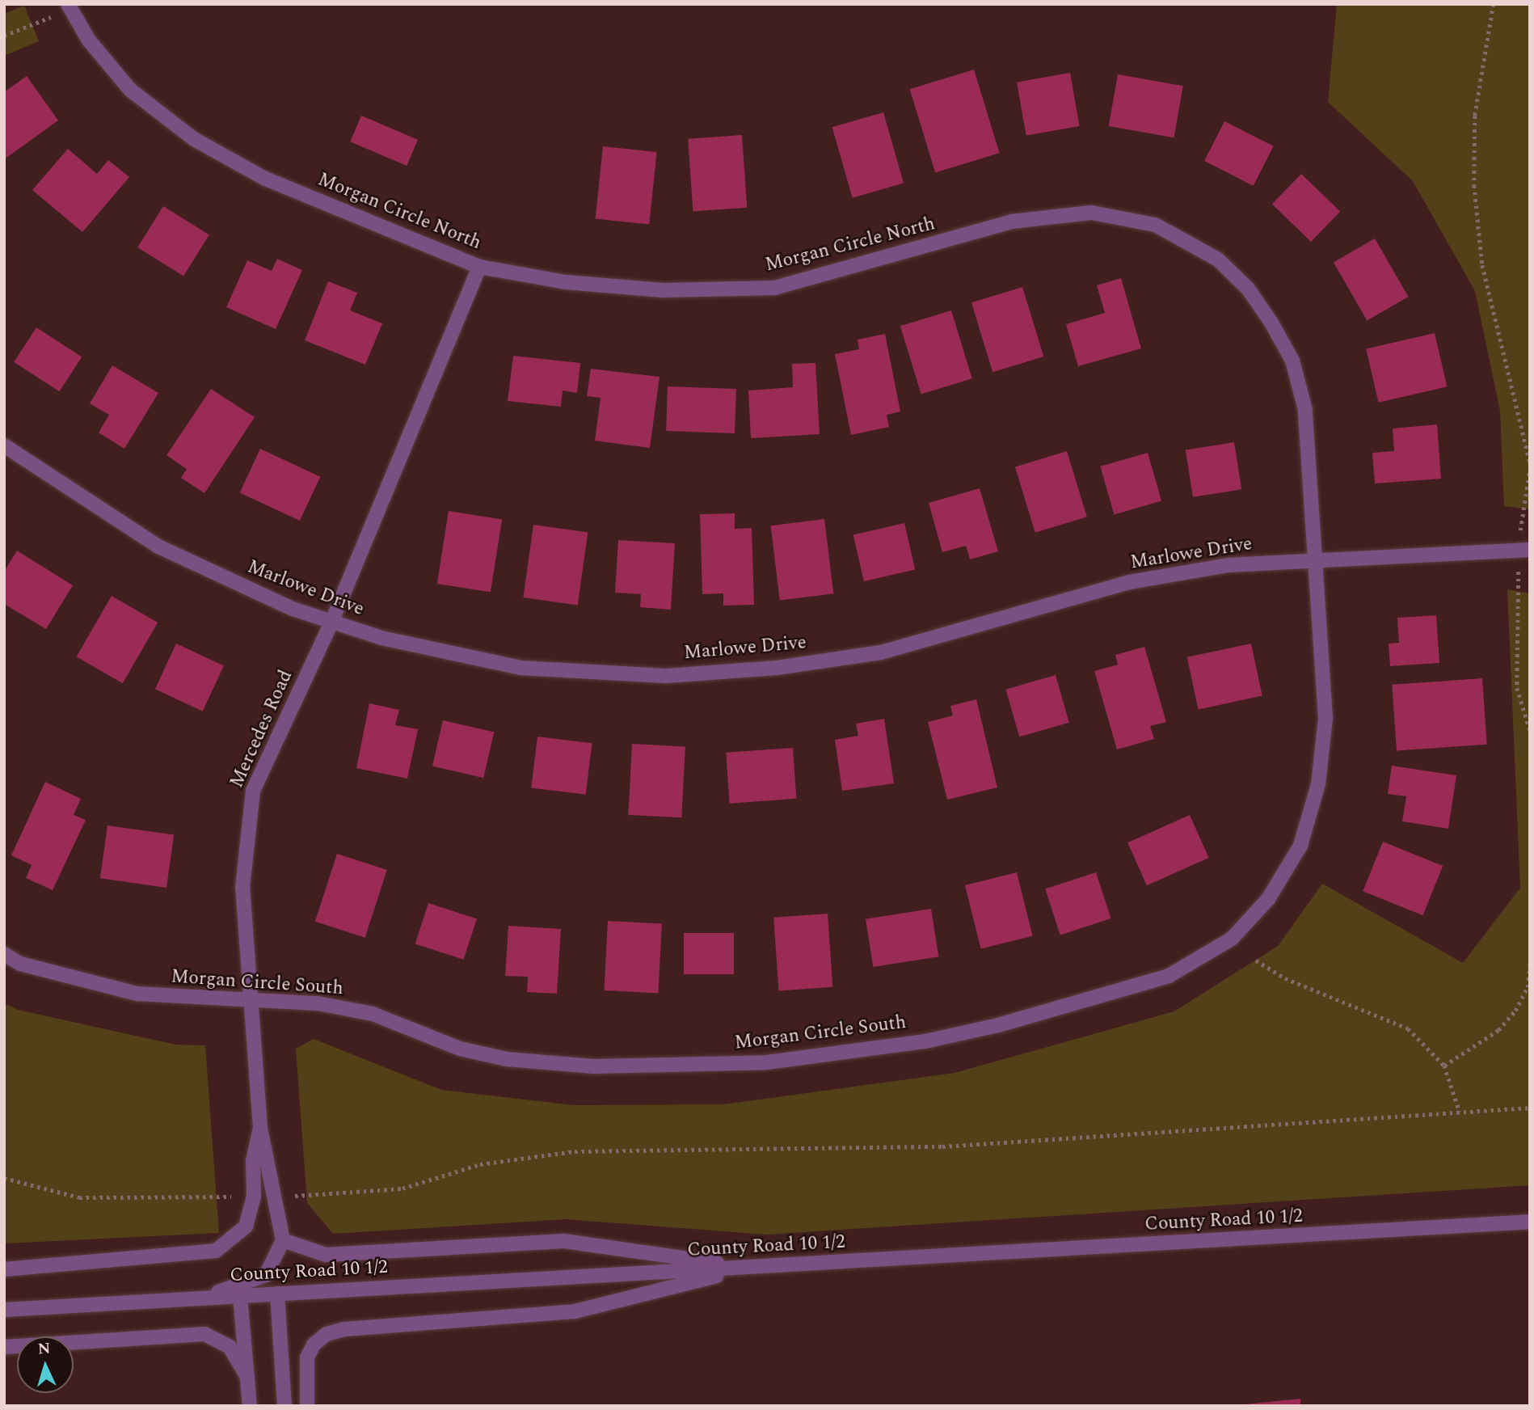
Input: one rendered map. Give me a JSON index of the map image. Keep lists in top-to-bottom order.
{
  "streets": {
    "street": [
      "Morgan Circle North",
      "Marlowe Drive",
      "Mercedes Road",
      "Morgan Circle South",
      "County Road 10 1/2"
    ]
  },
  "crossings": [
    ["Morgan Circle North", "Marlowe Drive"],
    ["Morgan Circle North", "Mercedes Road"],
    ["Morgan Circle North", "Morgan Circle South"],
    ["Marlowe Drive", "Mercedes Road"],
    ["Marlowe Drive", "Morgan Circle South"],
    ["Mercedes Road", "Morgan Circle South"]
  ],
  "north": "top"
}
